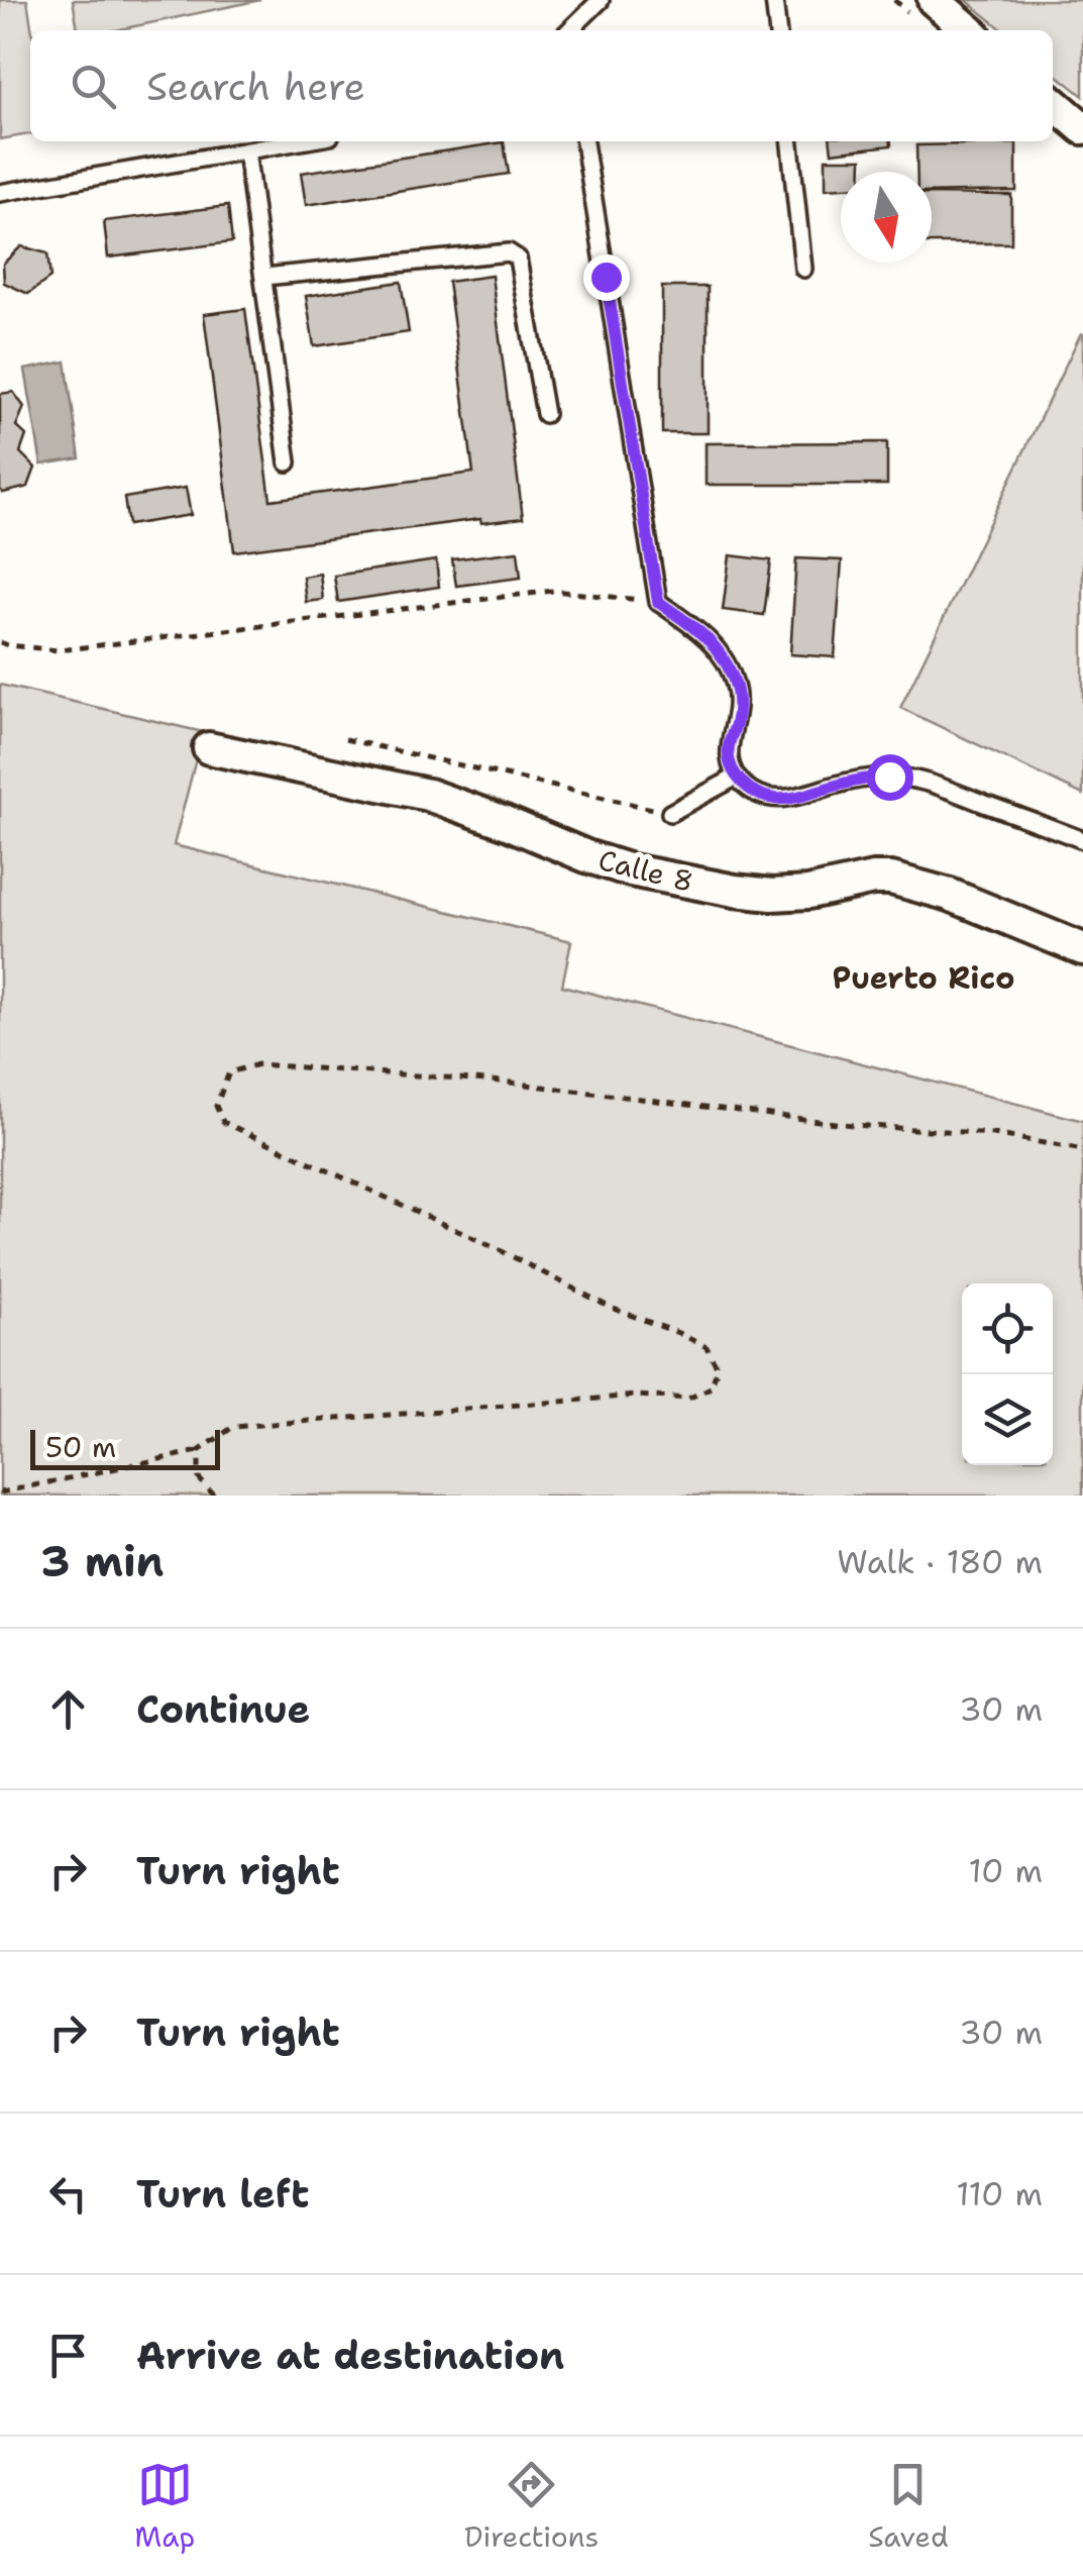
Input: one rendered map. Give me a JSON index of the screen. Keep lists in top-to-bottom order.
{
  "streets": {
    "street": ["Calle 8"]
  },
  "districts": ["Puerto Rico"],
  "scale_bar": "50 m",
  "north": "bottom",
  "page": {
    "search": "Search here",
    "scale": "50 m",
    "heading": ["3 min", "Walk · 180 m"],
    "list": [
      ["Continue", "30 m"],
      ["Turn right", "10 m"],
      ["Turn right", "30 m"],
      ["Turn left", "110 m"],
      "Arrive at destination"
    ],
    "nav": ["Map", "Directions", "Saved"]
  }
}
